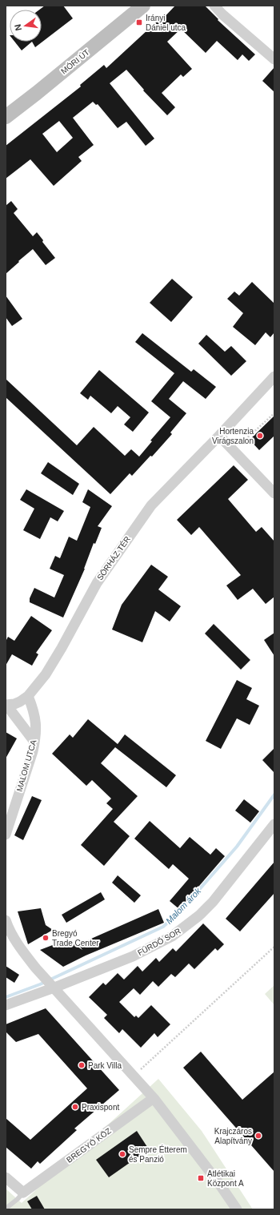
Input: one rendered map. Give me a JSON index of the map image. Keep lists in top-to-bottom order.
{
  "streets": {
    "main road": ["MÓRI ÚT"],
    "street": [
      "SÖRHÁZ TÉR",
      "MALOM UTCA",
      "FÜRDŐ SOR",
      "BREGYÓ KÖZ"
    ]
  },
  "crossings": [
    ["SÖRHÁZ TÉR", "MALOM UTCA"]
  ],
  "water": ["Malom árok"],
  "places": {
    "transit": ["Irányi Dániel utca", "Atlétikai Központ A"],
    "other": [
      "Hortenzia Virágszalon",
      "Bregyó Trade Center",
      "Park Villa",
      "Praxispont",
      "Krajczáros Alapítvány",
      "Sempre Étterem és Panzió"
    ]
  },
  "north": "left"
}
